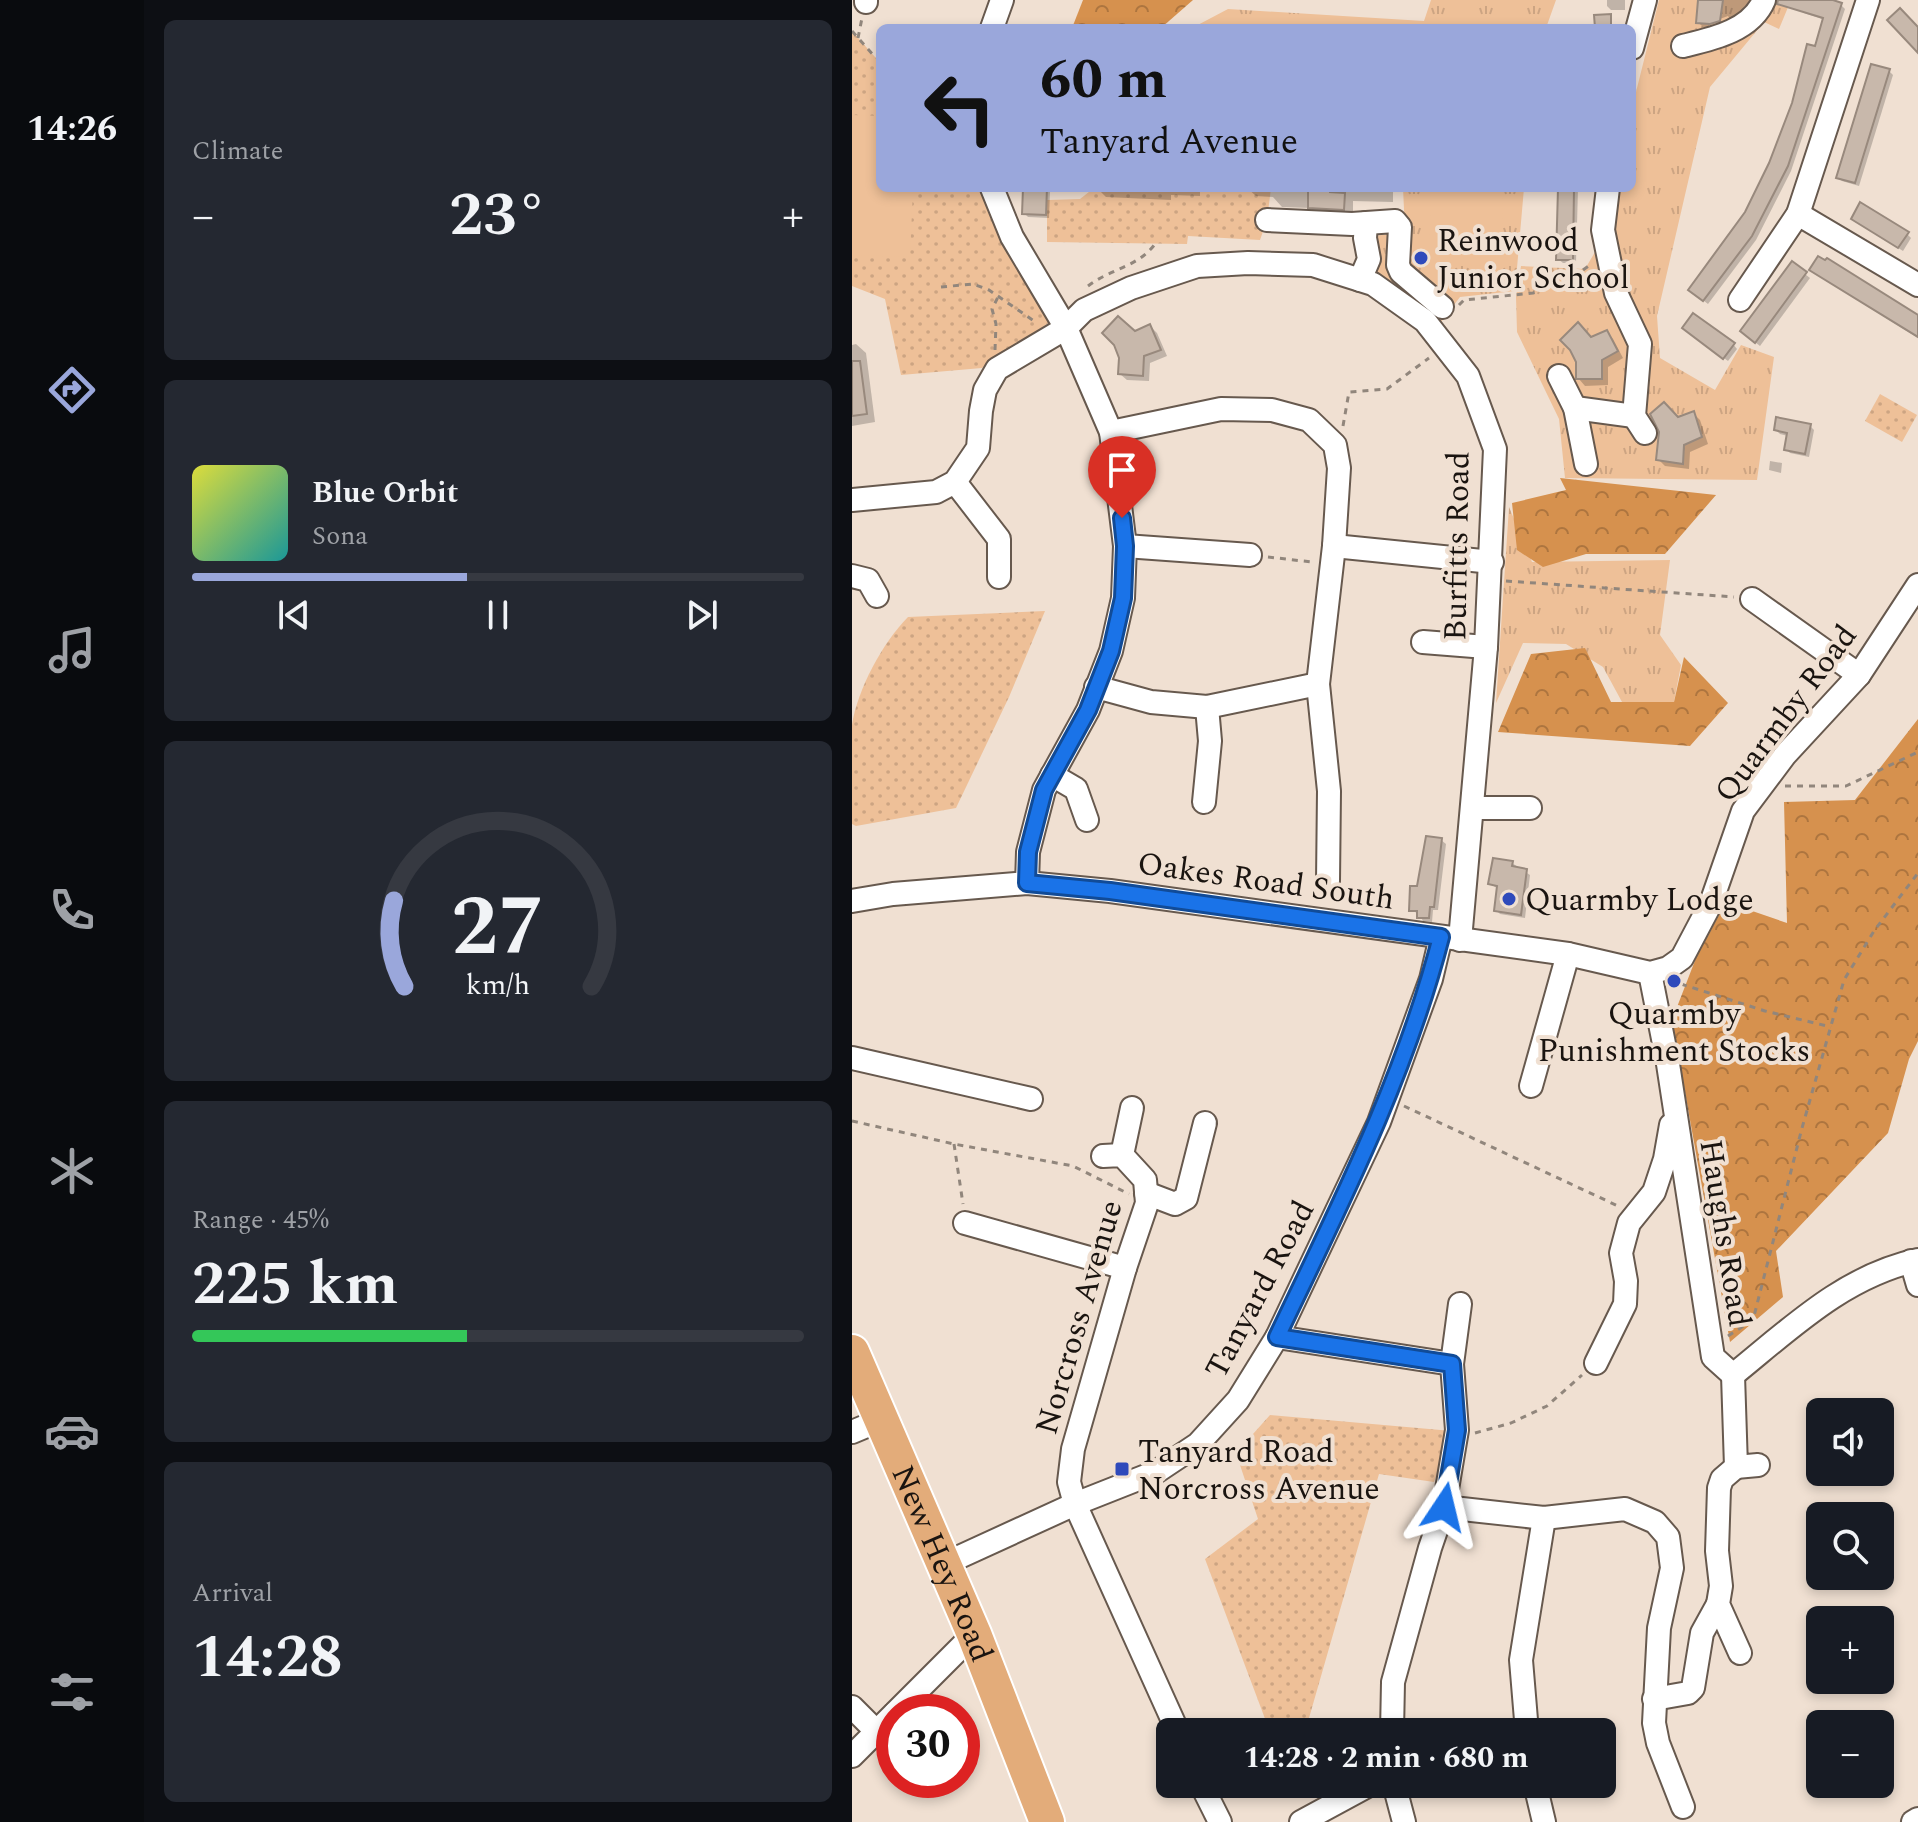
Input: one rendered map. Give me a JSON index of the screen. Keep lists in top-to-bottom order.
{
  "streets": {
    "highway": ["New Hey Road"],
    "street": [
      "Burfitts Road",
      "Quarmby Road",
      "Oakes Road South",
      "Haughs Road",
      "Tanyard Road",
      "Norcross Avenue"
    ]
  },
  "crossings": [
    ["Burfitts Road", "Oakes Road South"],
    ["Burfitts Road", "Tanyard Road"],
    ["Quarmby Road", "Oakes Road South"],
    ["Quarmby Road", "Haughs Road"],
    ["Oakes Road South", "Haughs Road"],
    ["Oakes Road South", "Tanyard Road"],
    ["Tanyard Road", "Norcross Avenue"],
    ["Tanyard Road", "New Hey Road"]
  ],
  "places": {
    "other": ["Reinwood Junior School", "Quarmby Lodge", "Quarmby Punishment Stocks"],
    "transit": ["Tanyard Road Norcross Avenue"]
  },
  "page": {
    "tabs": "14:26",
    "tile": [
      "Climate",
      ["Range · 45%", "225 km"],
      ["Arrival", "14:28"]
    ],
    "turn": ["60 m", "Tanyard Avenue"],
    "heat": ["−", "23°", "+"],
    "song": ["Blue Orbit", "Sona"],
    "map_buttons": ["+", "−"],
    "limit": "30",
    "trip": "14:28 · 2 min · 680 m",
    "gauge": ["27", "km/h"]
  }
}
